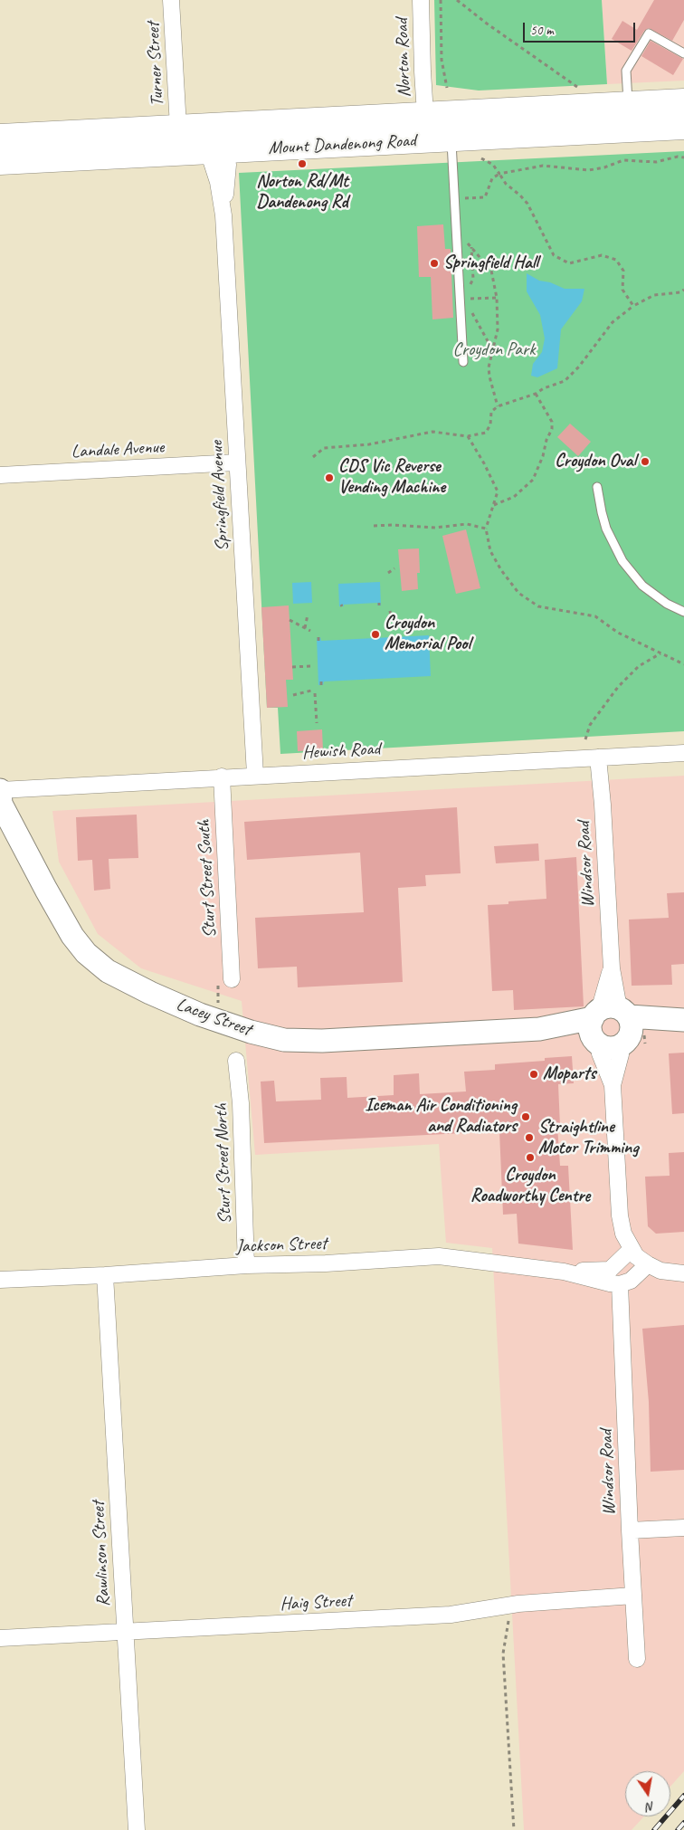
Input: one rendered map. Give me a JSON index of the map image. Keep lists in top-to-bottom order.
{
  "streets": {
    "main road": ["Mount Dandenong Road"],
    "street": [
      "Norton Road",
      "Turner Street",
      "Landale Avenue",
      "Springfield Avenue",
      "Hewish Road",
      "Windsor Road",
      "Sturt Street South",
      "Lacey Street",
      "Sturt Street North",
      "Jackson Street",
      "Rawlinson Street",
      "Haig Street"
    ]
  },
  "crossings": [
    ["Norton Road", "Mount Dandenong Road"],
    ["Turner Street", "Mount Dandenong Road"],
    ["Mount Dandenong Road", "Springfield Avenue"],
    ["Landale Avenue", "Springfield Avenue"],
    ["Springfield Avenue", "Hewish Road"],
    ["Hewish Road", "Windsor Road"],
    ["Hewish Road", "Sturt Street South"],
    ["Hewish Road", "Lacey Street"],
    ["Windsor Road", "Lacey Street"],
    ["Windsor Road", "Haig Street"],
    ["Sturt Street North", "Jackson Street"],
    ["Jackson Street", "Rawlinson Street"],
    ["Rawlinson Street", "Haig Street"]
  ],
  "parks": ["Croydon Park"],
  "places": [
    "Norton Rd/Mt Dandenong Rd",
    "Springfield Hall",
    "Croydon Oval",
    "CDS Vic Reverse Vending Machine",
    "Croydon Memorial Pool",
    "Moparts",
    "Iceman Air Conditioning and Radiators",
    "Straightline Motor Trimming",
    "Croydon Roadworthy Centre"
  ],
  "scale_bar": "50 m",
  "north": "bottom"
}
